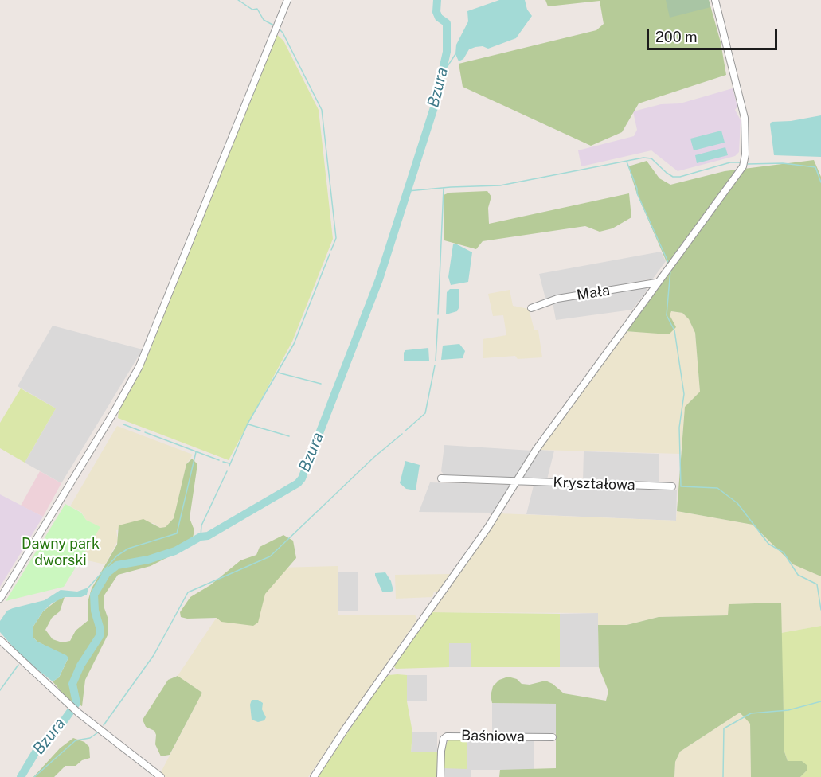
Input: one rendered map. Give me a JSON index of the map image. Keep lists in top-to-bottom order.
{
  "streets": {
    "street": ["Mała", "Kryształowa", "Baśniowa"]
  },
  "water": ["Bzura"],
  "parks": ["Dawny park dworski"],
  "scale_bar": "200 m"
}
